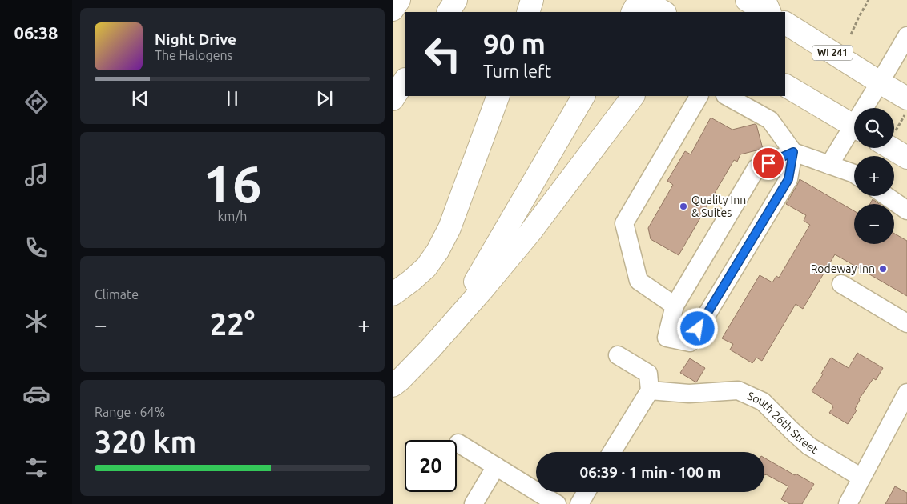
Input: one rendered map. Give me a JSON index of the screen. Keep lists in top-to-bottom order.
{
  "streets": {
    "main road": ["WI 241"],
    "street": ["South 26th Street"]
  },
  "places": ["Quality Inn & Suites", "Rodeway Inn"],
  "page": {
    "tabs": "06:38",
    "turn": ["90 m", "Turn left"],
    "song": ["Night Drive", "The Halogens"],
    "map_buttons": ["+", "−"],
    "tile": [
      ["16", "km/h"],
      "Climate",
      ["Range · 64%", "320 km"]
    ],
    "heat": ["−", "22°", "+"],
    "limit": "20",
    "trip": "06:39 · 1 min · 100 m"
  }
}
